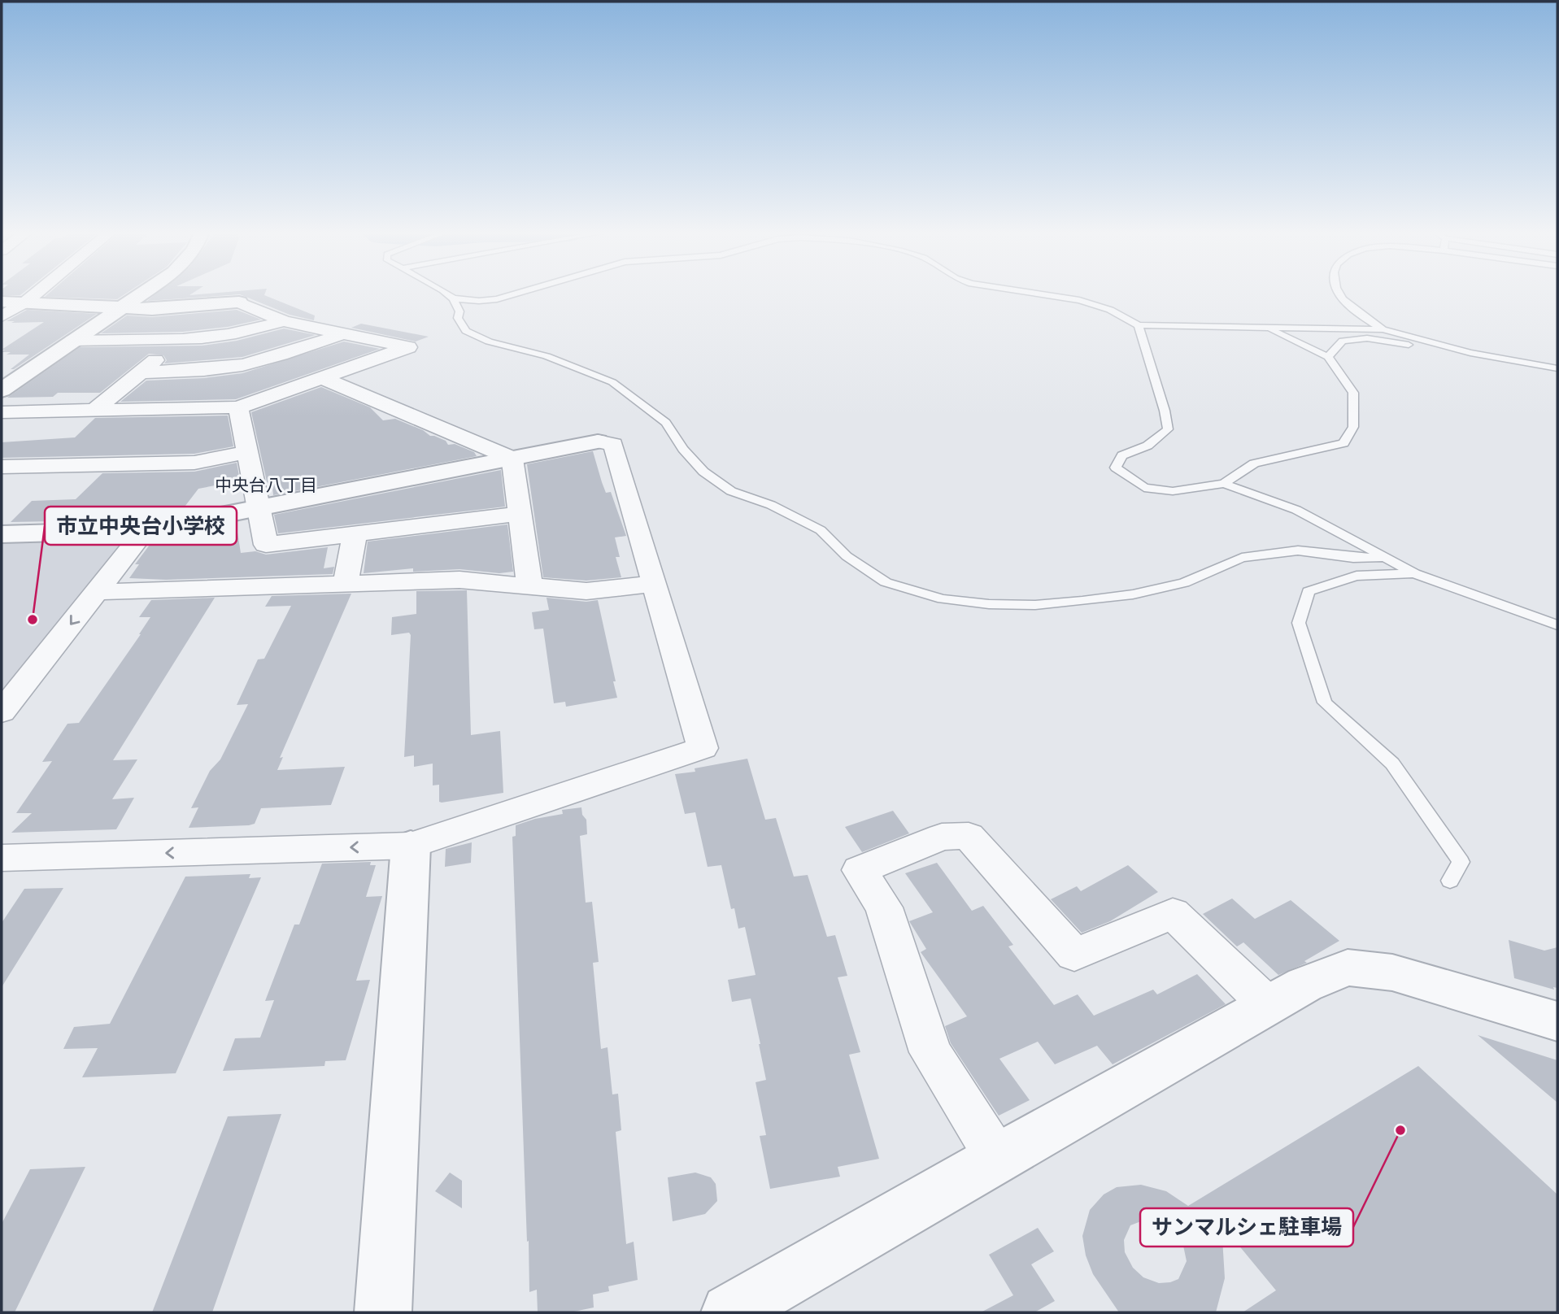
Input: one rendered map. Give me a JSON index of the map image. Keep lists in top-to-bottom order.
{
  "districts": ["中央台八丁目"],
  "places": ["市立中央台小学校", "サンマルシェ駐車場"]
}
